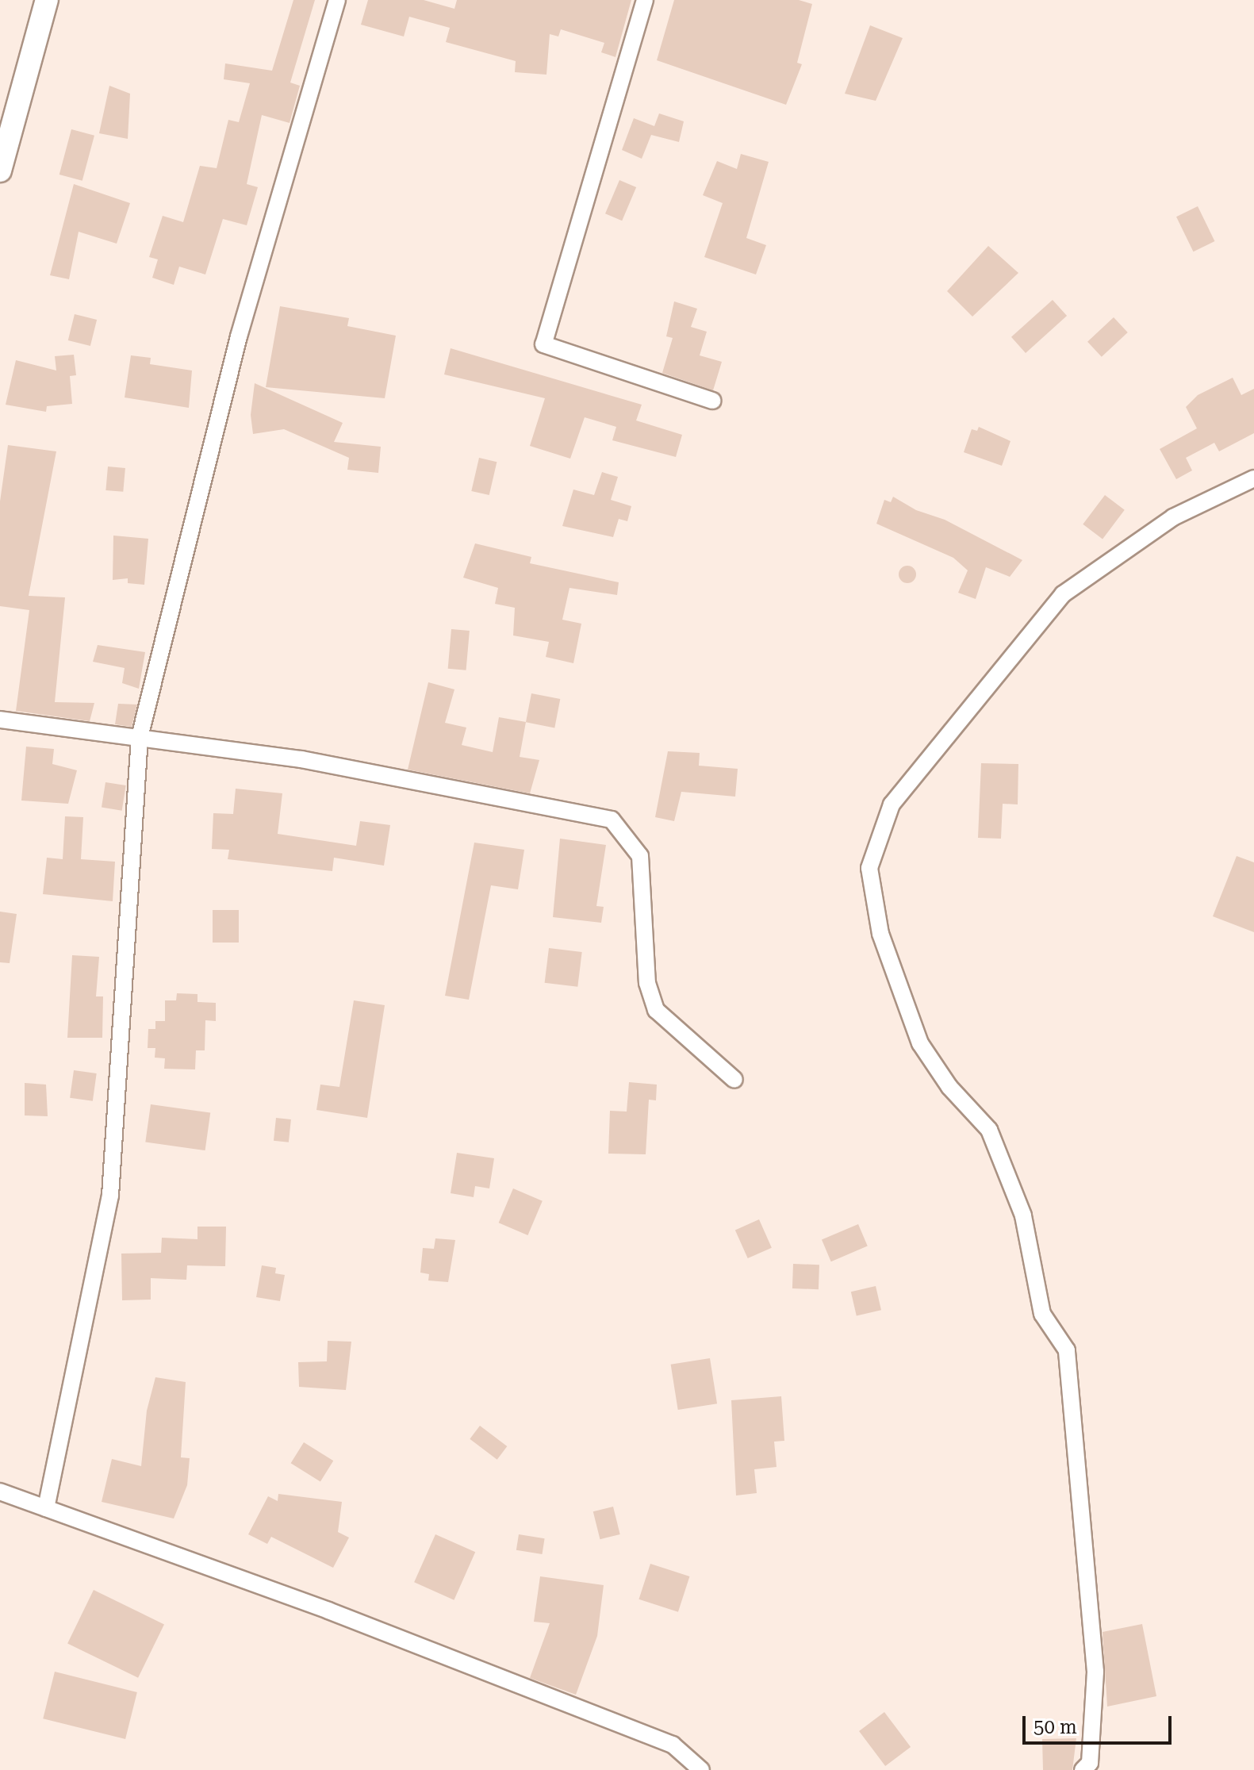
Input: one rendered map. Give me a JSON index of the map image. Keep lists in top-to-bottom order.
{
  "scale_bar": "50 m"
}
